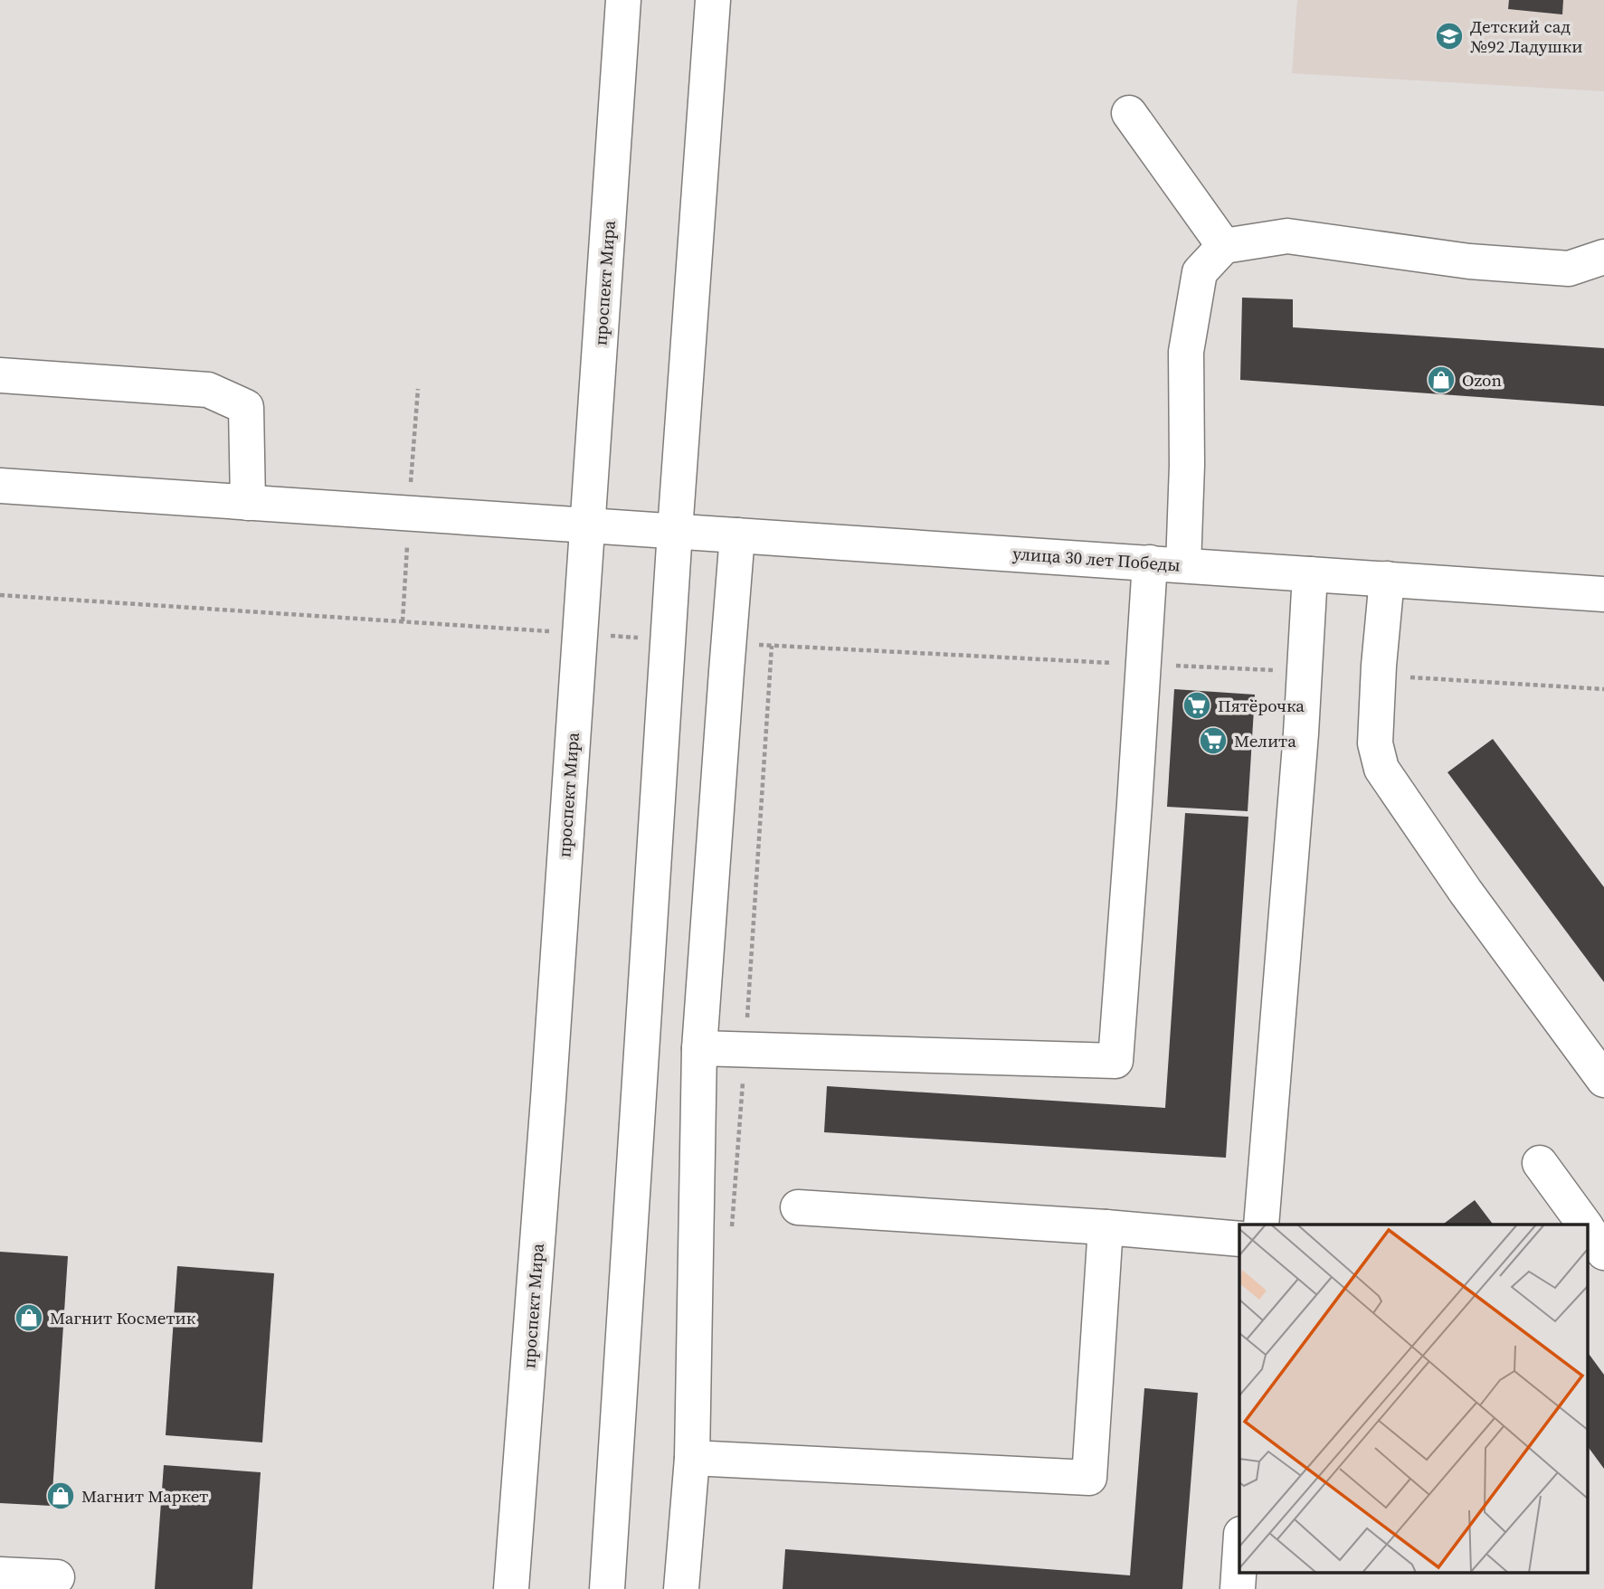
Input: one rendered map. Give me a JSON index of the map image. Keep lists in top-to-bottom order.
{
  "streets": {
    "street": ["проспект Мира", "улица 30 лет Победы"]
  },
  "crossings": [
    ["проспект Мира", "улица 30 лет Победы"]
  ],
  "places": {
    "school or university": ["Детский сад №92 Ладушки"],
    "shop": ["Ozon", "Магнит Косметик", "Магнит Маркет"],
    "supermarket": ["Пятёрочка", "Мелита"]
  }
}
